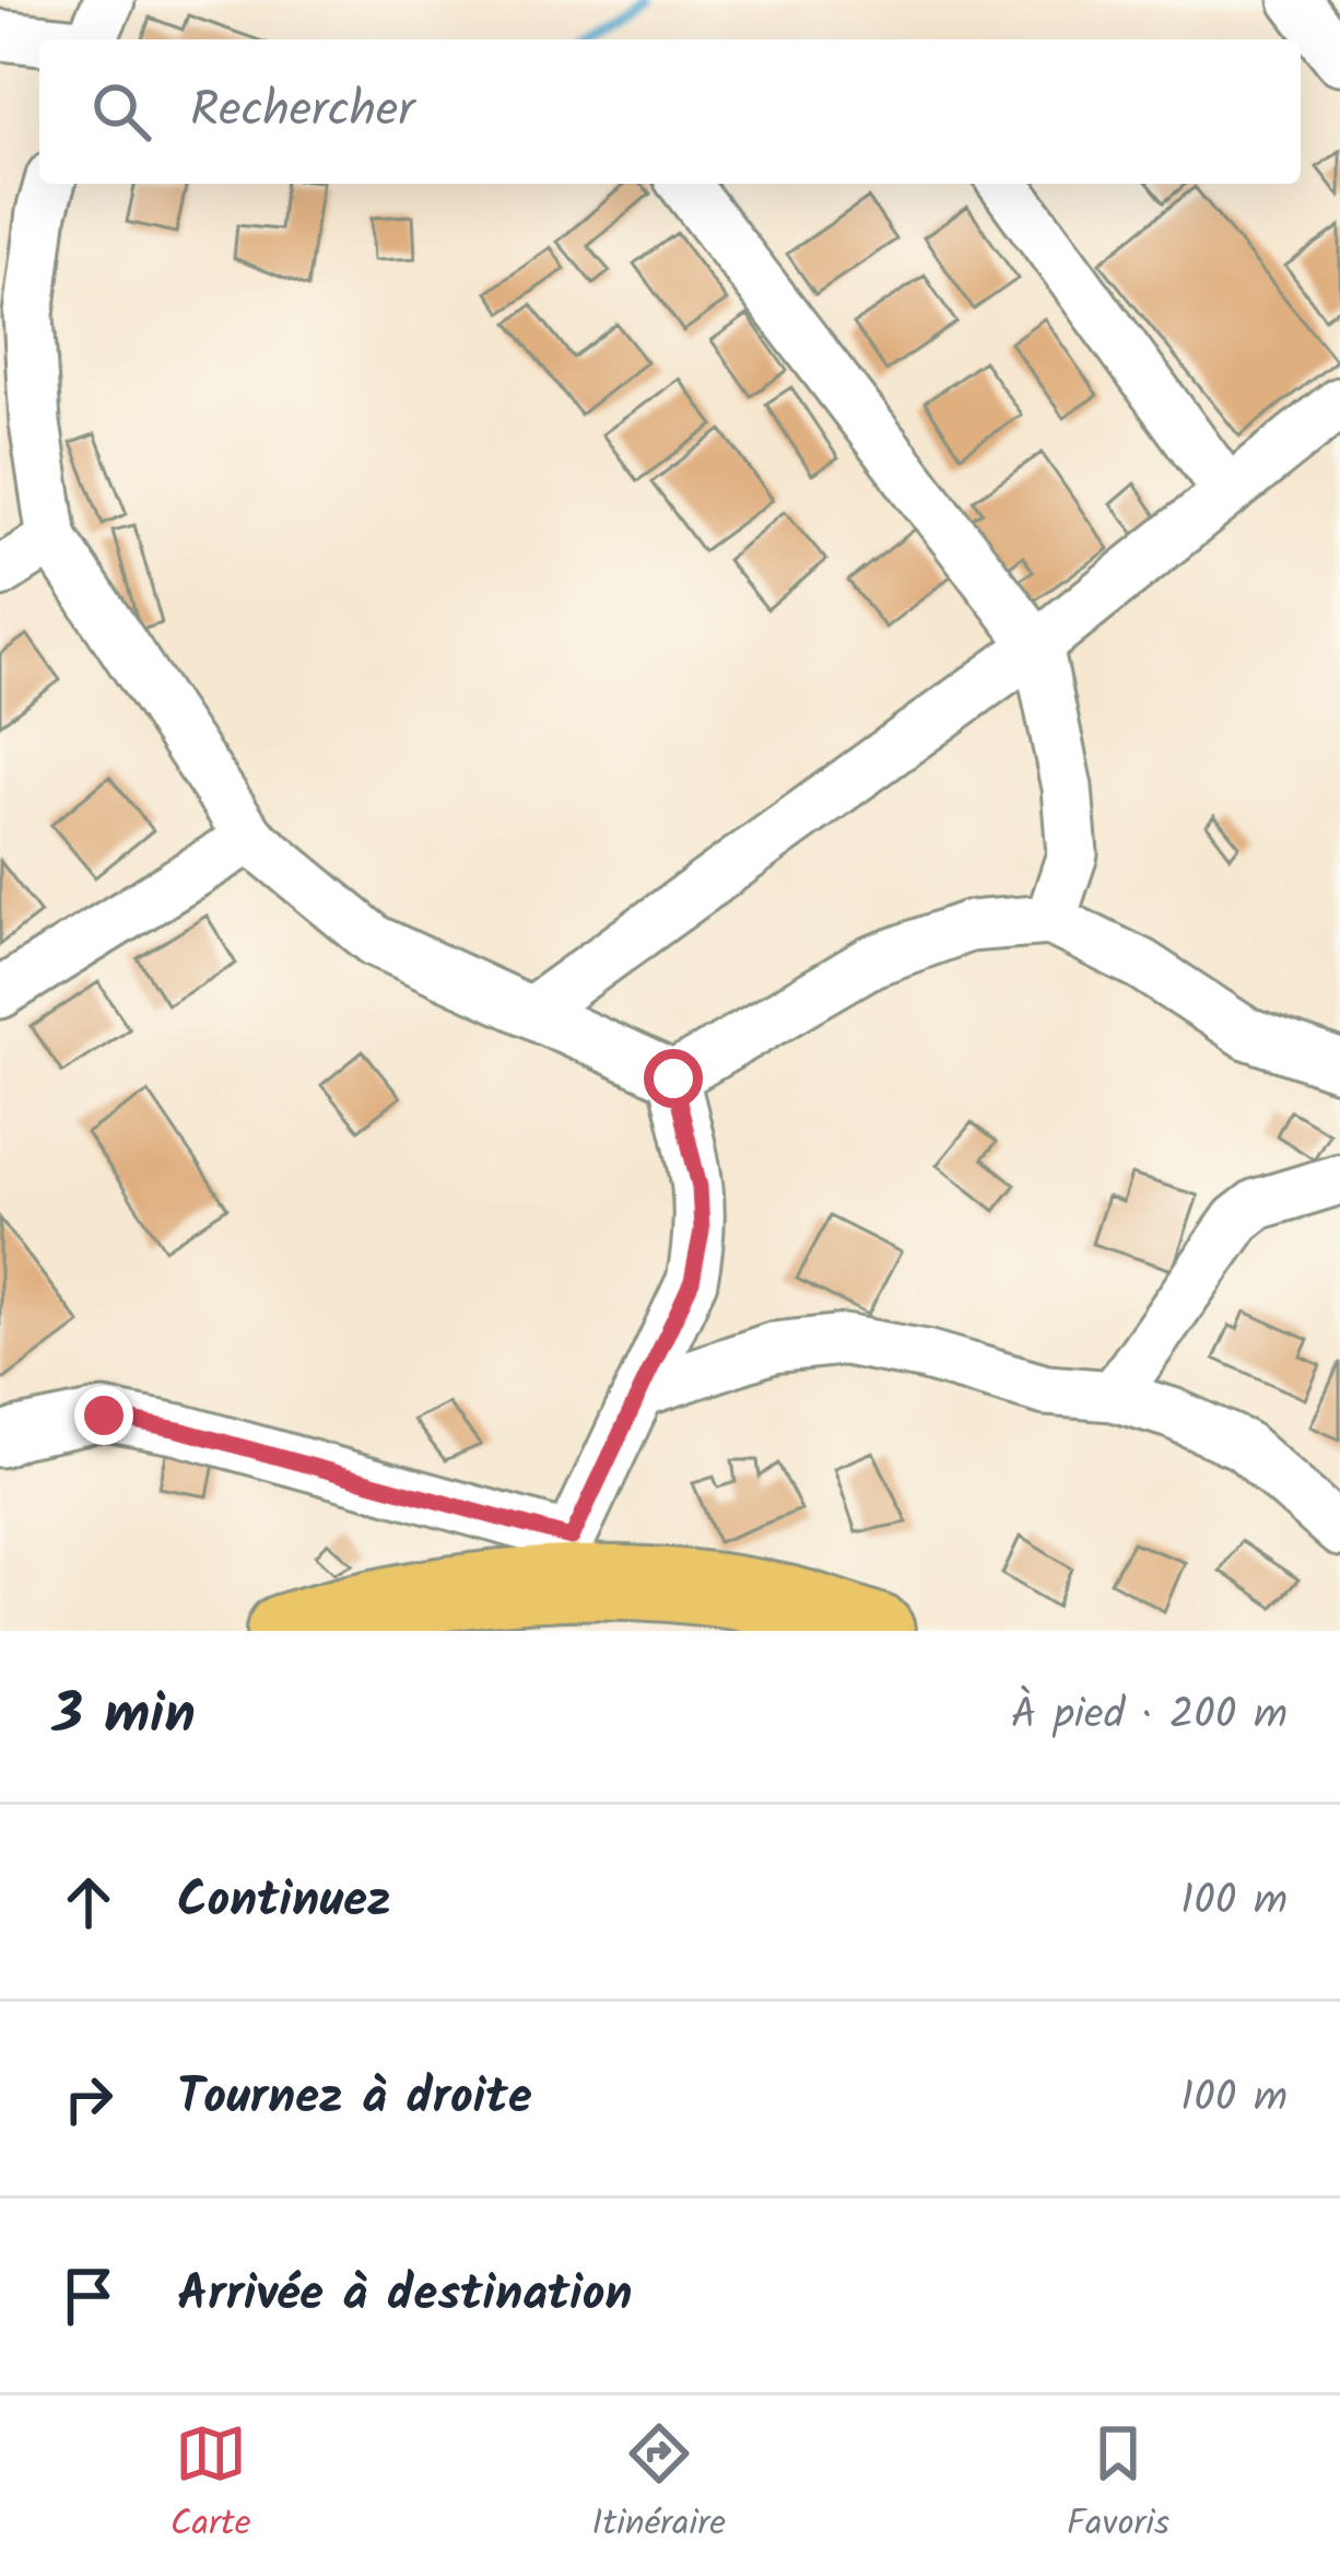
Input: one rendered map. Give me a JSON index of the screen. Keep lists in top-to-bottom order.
{
  "page": {
    "search": "Rechercher",
    "heading": ["3 min", "À pied · 200 m"],
    "list": [
      ["Continuez", "100 m"],
      ["Tournez à droite", "100 m"],
      "Arrivée à destination"
    ],
    "nav": ["Carte", "Itinéraire", "Favoris"]
  }
}
